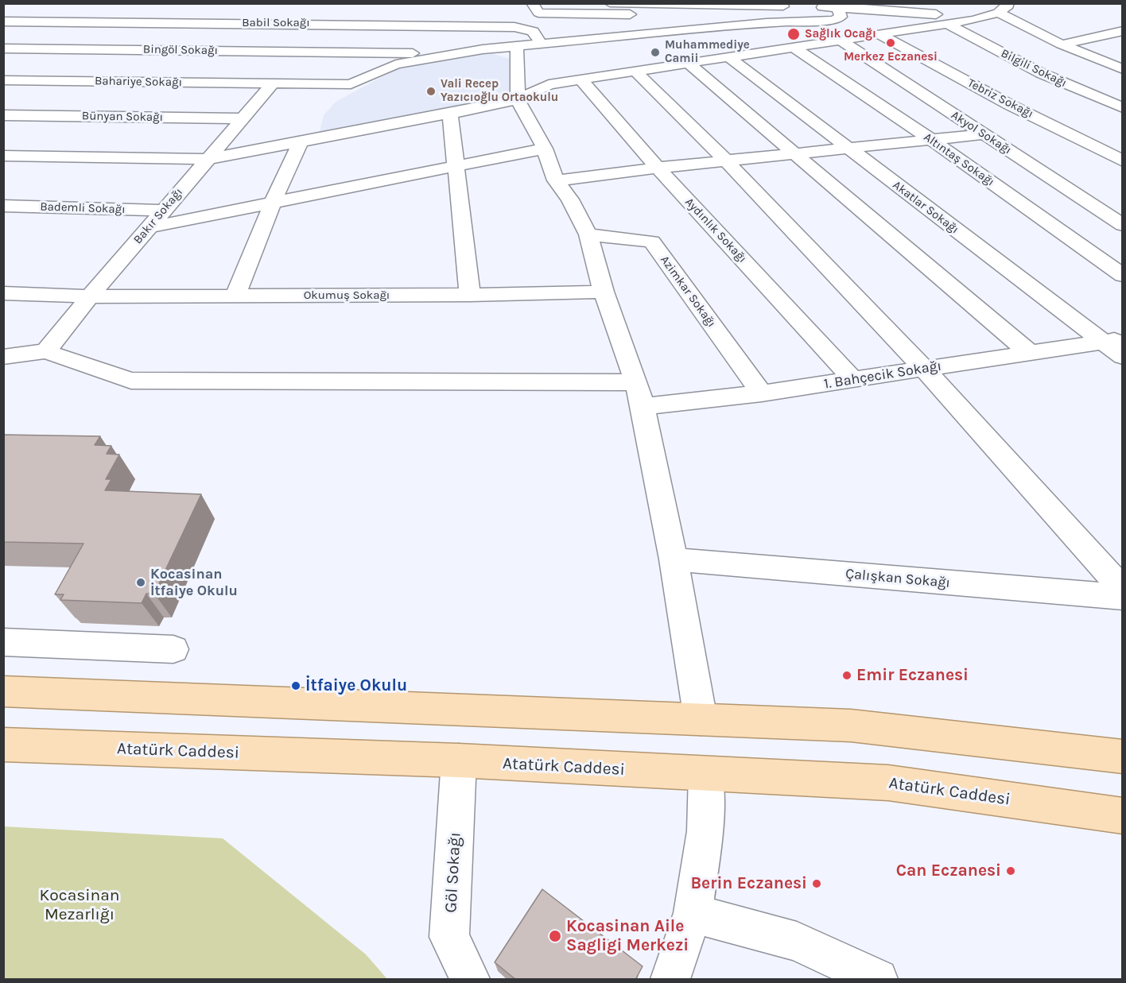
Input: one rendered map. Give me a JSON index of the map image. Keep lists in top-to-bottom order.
{
  "streets": {
    "main road": ["Atatürk Caddesi"],
    "street": [
      "Babil Sokağı",
      "Bingöl Sokağı",
      "Bilgili Sokağı",
      "Bahariye Sokağı",
      "Tebriz Sokağı",
      "Bünyan Sokağı",
      "Akyol Sokağı",
      "Altıntaş Sokağı",
      "Akatlar Sokağı",
      "Bademli Sokağı",
      "Bakır Sokağı",
      "Aydınlık Sokağı",
      "Azimkar Sokağı",
      "Okumuş Sokağı",
      "1. Bahçecik Sokağı",
      "Çalışkan Sokağı",
      "Göl Sokağı"
    ]
  },
  "crossings": [
    ["Bingöl Sokağı", "Bahariye Sokağı"],
    ["Bahariye Sokağı", "Bakır Sokağı"],
    ["Bünyan Sokağı", "Bakır Sokağı"],
    ["Akatlar Sokağı", "1. Bahçecik Sokağı"],
    ["Bademli Sokağı", "Bakır Sokağı"],
    ["Bakır Sokağı", "Okumuş Sokağı"],
    ["Aydınlık Sokağı", "1. Bahçecik Sokağı"],
    ["Azimkar Sokağı", "1. Bahçecik Sokağı"],
    ["Atatürk Caddesi", "Göl Sokağı"]
  ],
  "parks": ["Kocasinan Mezarlığı"],
  "places": [
    "Sağlık Ocağı",
    "Merkez Eczanesi",
    "Muhammediye Camii",
    "Vali Recep Yazıcıoğlu Ortaokulu",
    "Kocasinan İtfaiye Okulu",
    "Emir Eczanesi",
    "İtfaiye Okulu",
    "Can Eczanesi",
    "Berin Eczanesi",
    "Kocasinan Aile Sagligi Merkezi"
  ]
}
